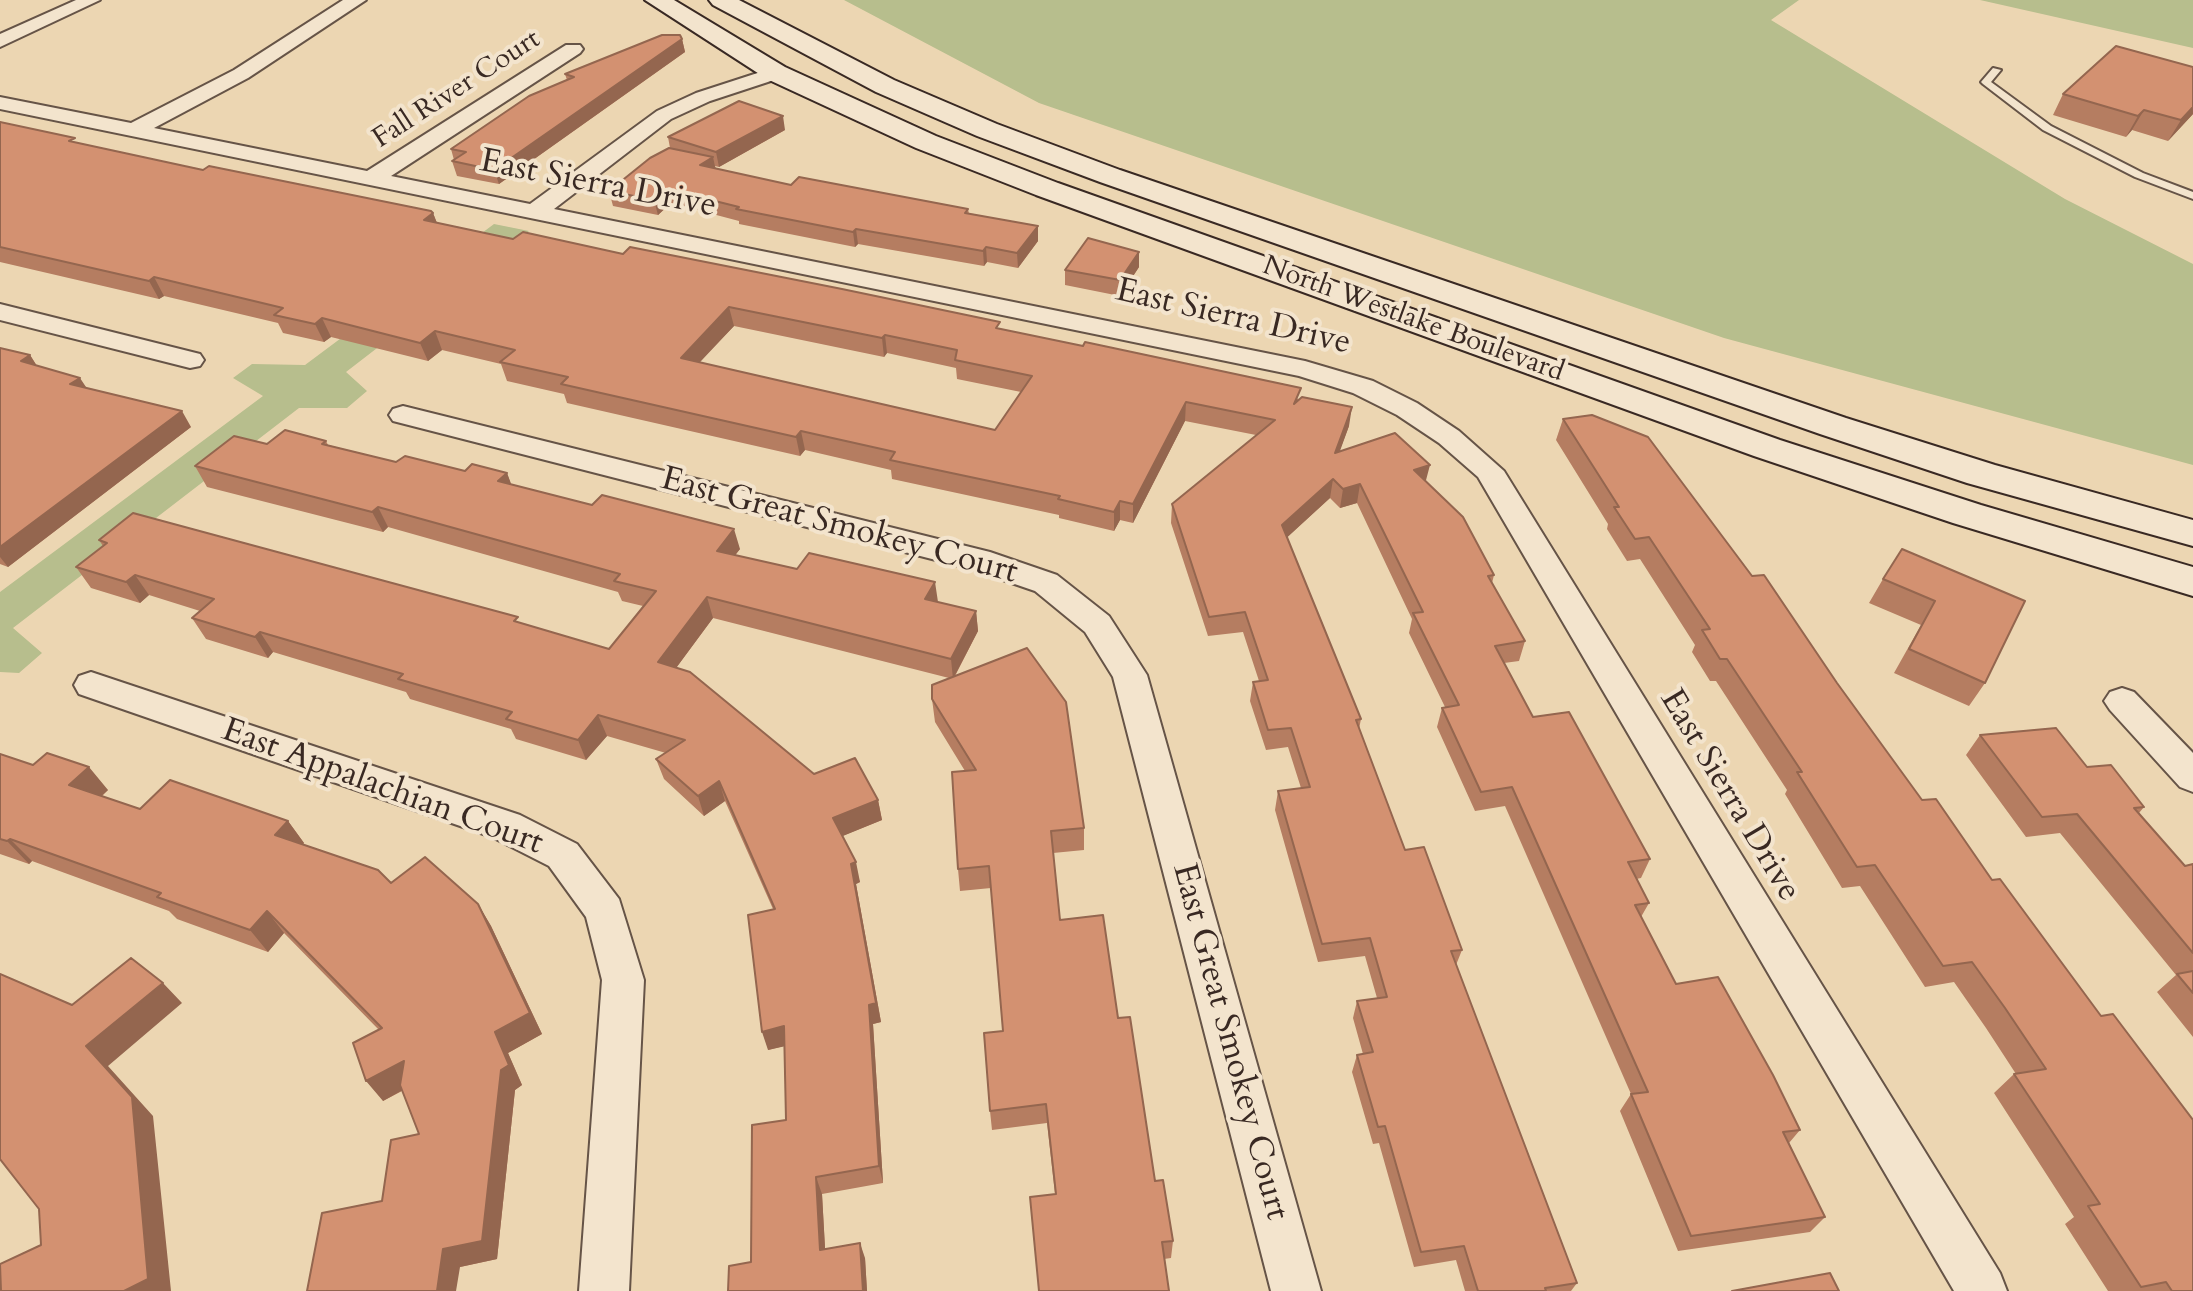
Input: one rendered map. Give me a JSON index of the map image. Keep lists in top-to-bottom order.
{
  "streets": {
    "main road": ["North Westlake Boulevard"],
    "street": [
      "Fall River Court",
      "East Sierra Drive",
      "East Great Smokey Court",
      "East Appalachian Court"
    ]
  },
  "crossings": [
    ["Fall River Court", "East Sierra Drive"]
  ]
}
